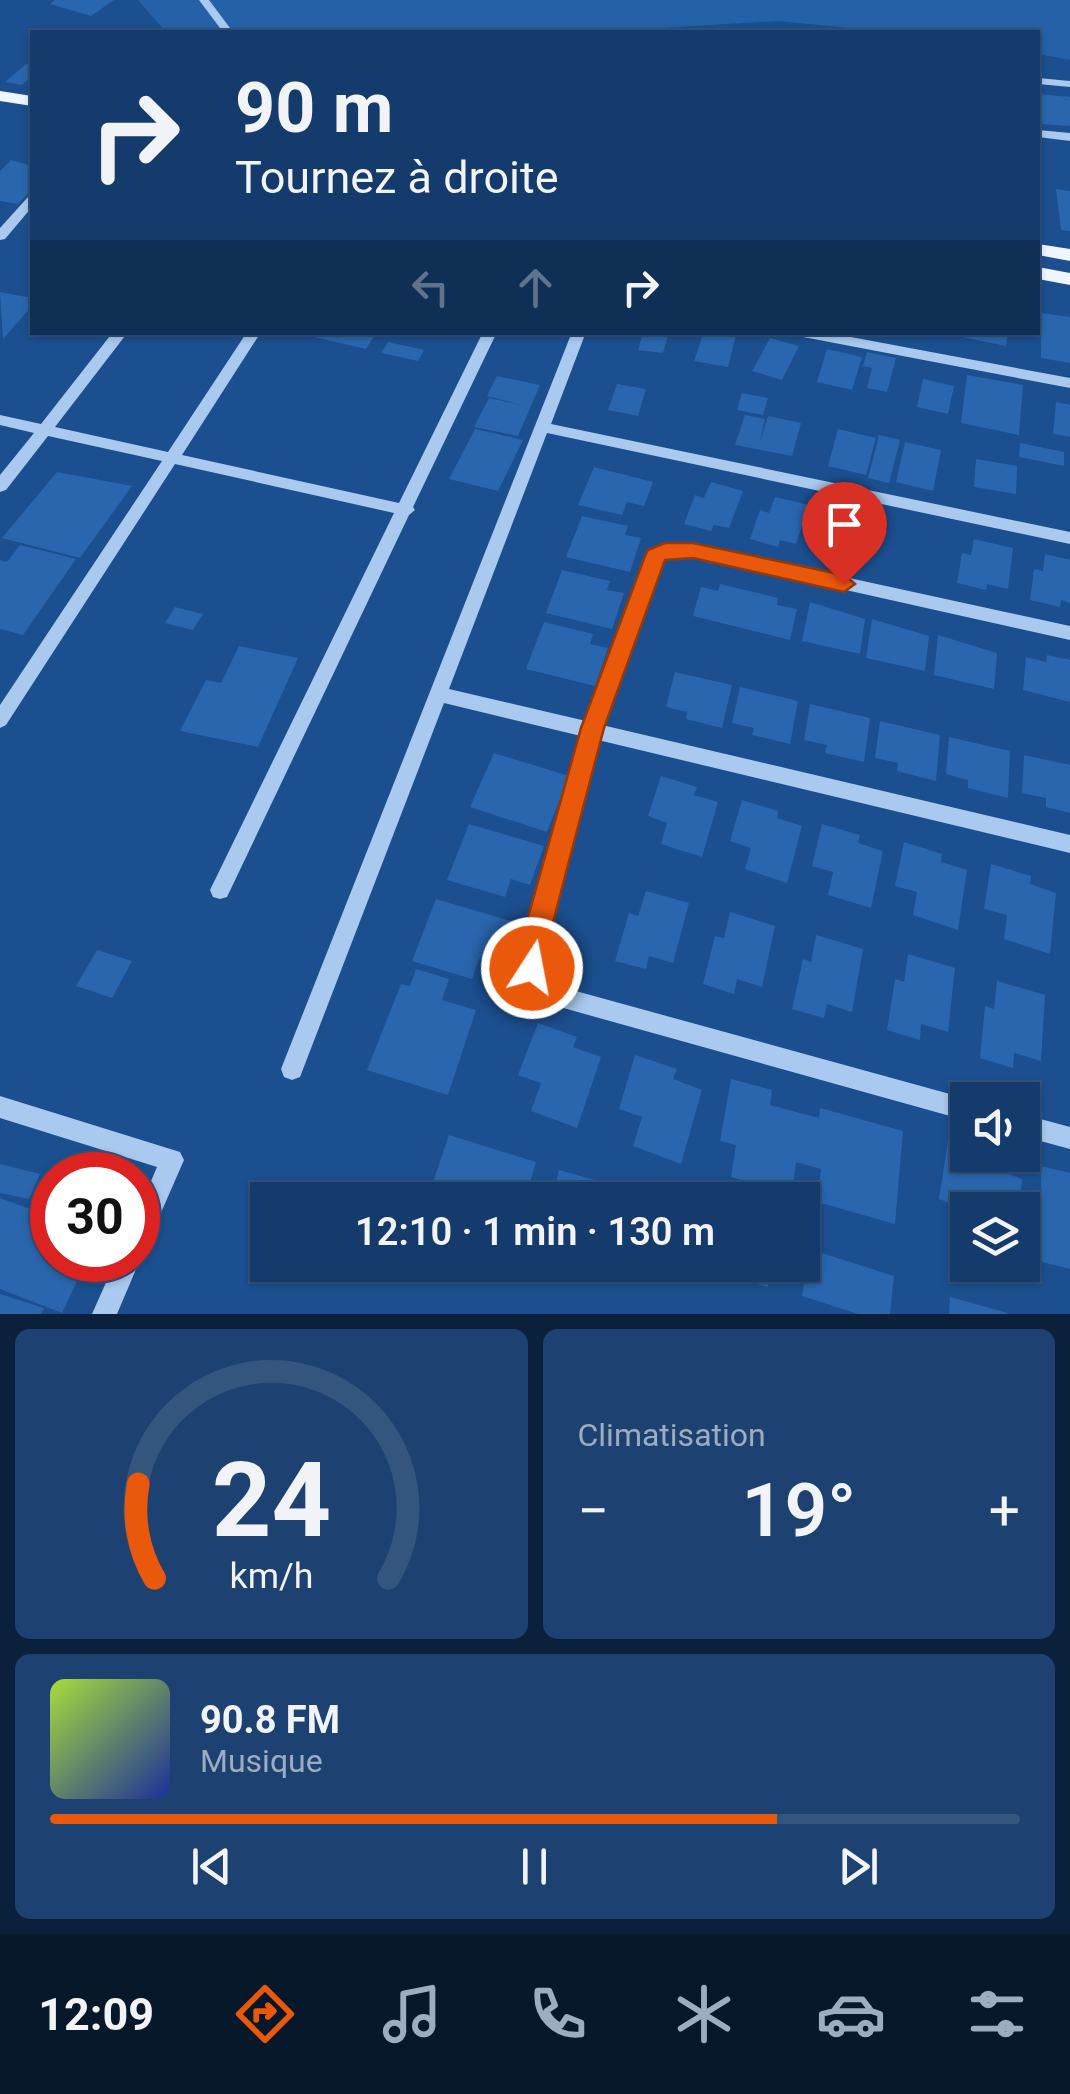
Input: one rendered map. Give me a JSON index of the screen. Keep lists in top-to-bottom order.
{
  "page": {
    "turn": ["90 m", "Tournez à droite"],
    "limit": "30",
    "trip": "12:10 · 1 min · 130 m",
    "tile": "Climatisation",
    "heat": ["−", "19°", "+"],
    "song": ["90.8 FM", "Musique"],
    "tabs": "12:09",
    "gauge": ["24", "km/h"]
  }
}
